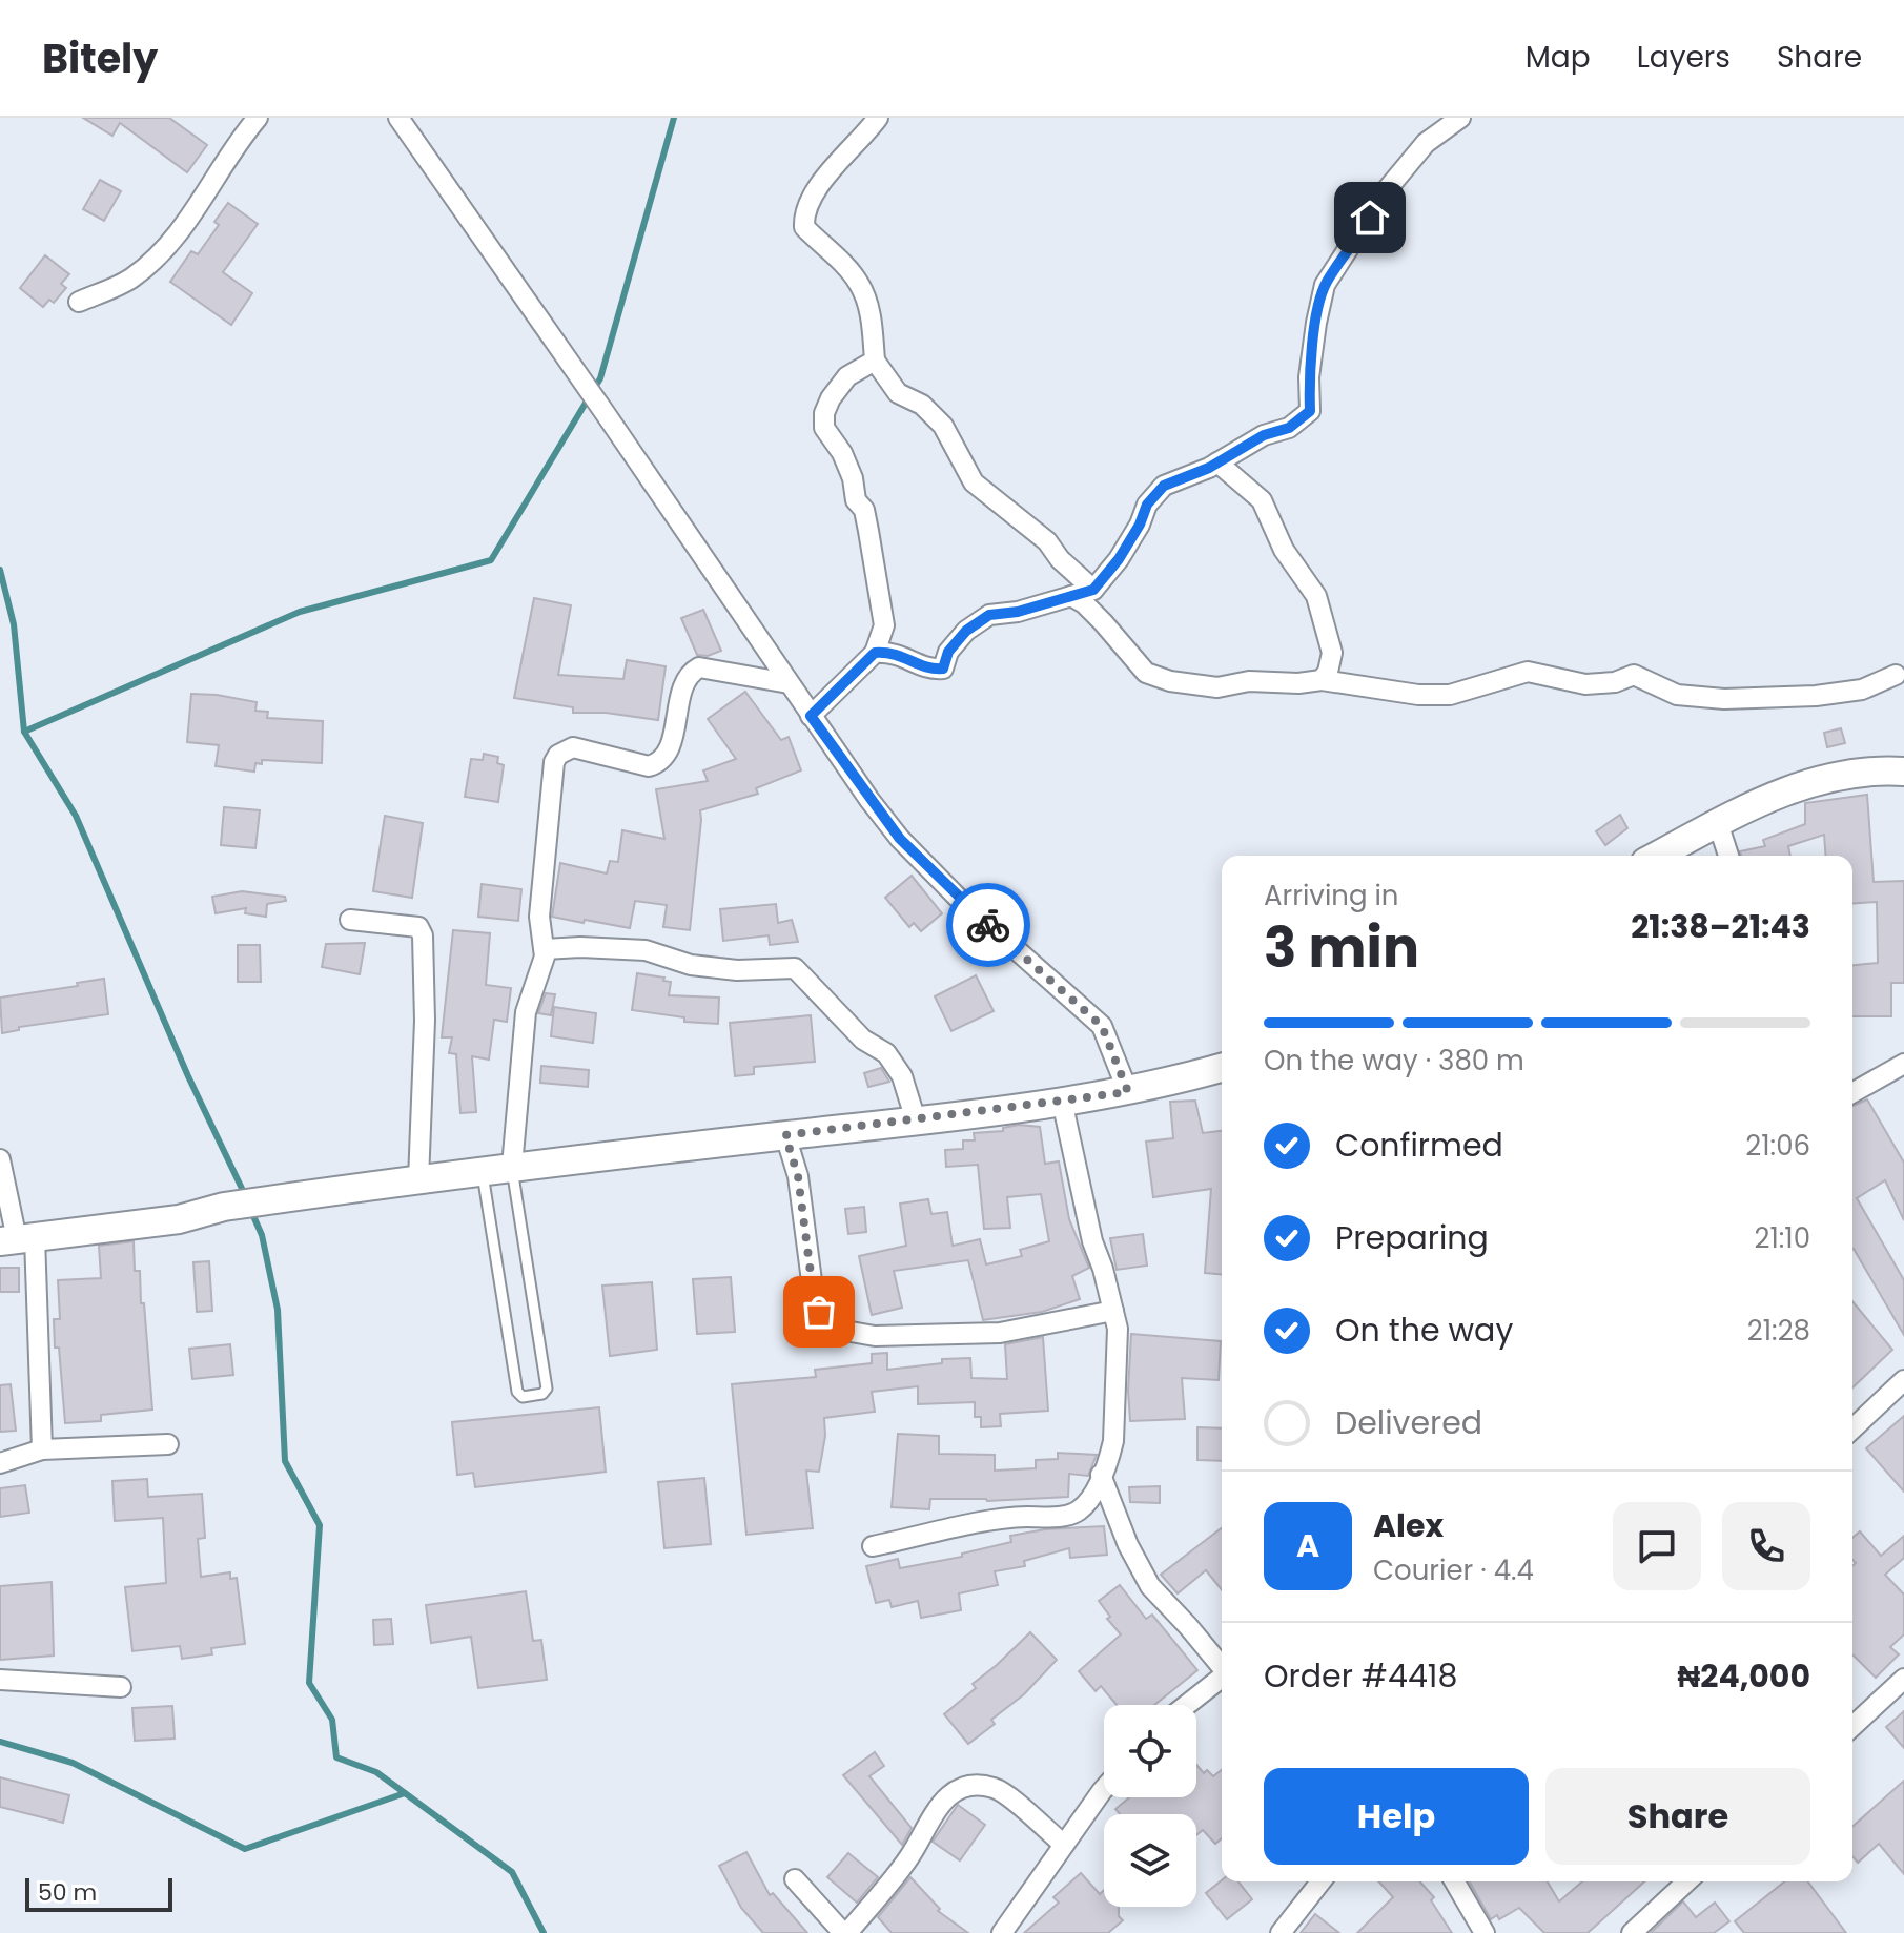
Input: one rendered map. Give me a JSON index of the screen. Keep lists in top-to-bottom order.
{
  "scale_bar": "50 m",
  "page": {
    "header": "Bitely",
    "nav": ["Map", "Layers", "Share"],
    "heading": ["3 min", "Arriving in", "21:38–21:43"],
    "panel": [
      "Alex",
      "Courier · 4.4",
      "Order #4418",
      "₦24,000"
    ],
    "bar": "On the way · 380 m",
    "list": [
      ["Confirmed", "21:06"],
      ["Preparing", "21:10"],
      ["On the way", "21:28"],
      "Delivered"
    ],
    "round": "A",
    "buttons": ["Help", "Share"],
    "scale": "50 m"
  }
}
